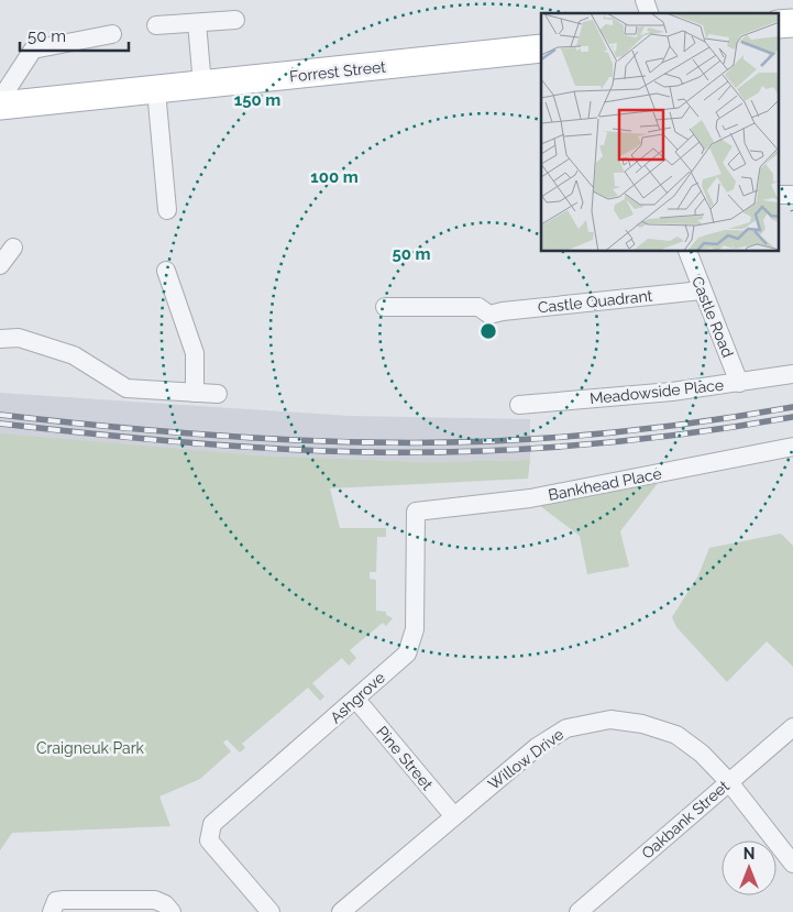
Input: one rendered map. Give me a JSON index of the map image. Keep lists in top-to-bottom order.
{
  "streets": {
    "main road": ["Forrest Street"],
    "street": [
      "Castle Quadrant",
      "Castle Road",
      "Meadowside Place",
      "Bankhead Place",
      "Ashgrove",
      "Pine Street",
      "Willow Drive",
      "Oakbank Street"
    ]
  },
  "crossings": [
    ["Castle Quadrant", "Castle Road"],
    ["Castle Road", "Meadowside Place"],
    ["Bankhead Place", "Ashgrove"],
    ["Ashgrove", "Pine Street"],
    ["Pine Street", "Willow Drive"],
    ["Willow Drive", "Oakbank Street"]
  ],
  "parks": ["Craigneuk Park"],
  "scale_bar": "50 m",
  "north": "top",
  "rings": ["150 m", "100 m", "50 m"]
}
